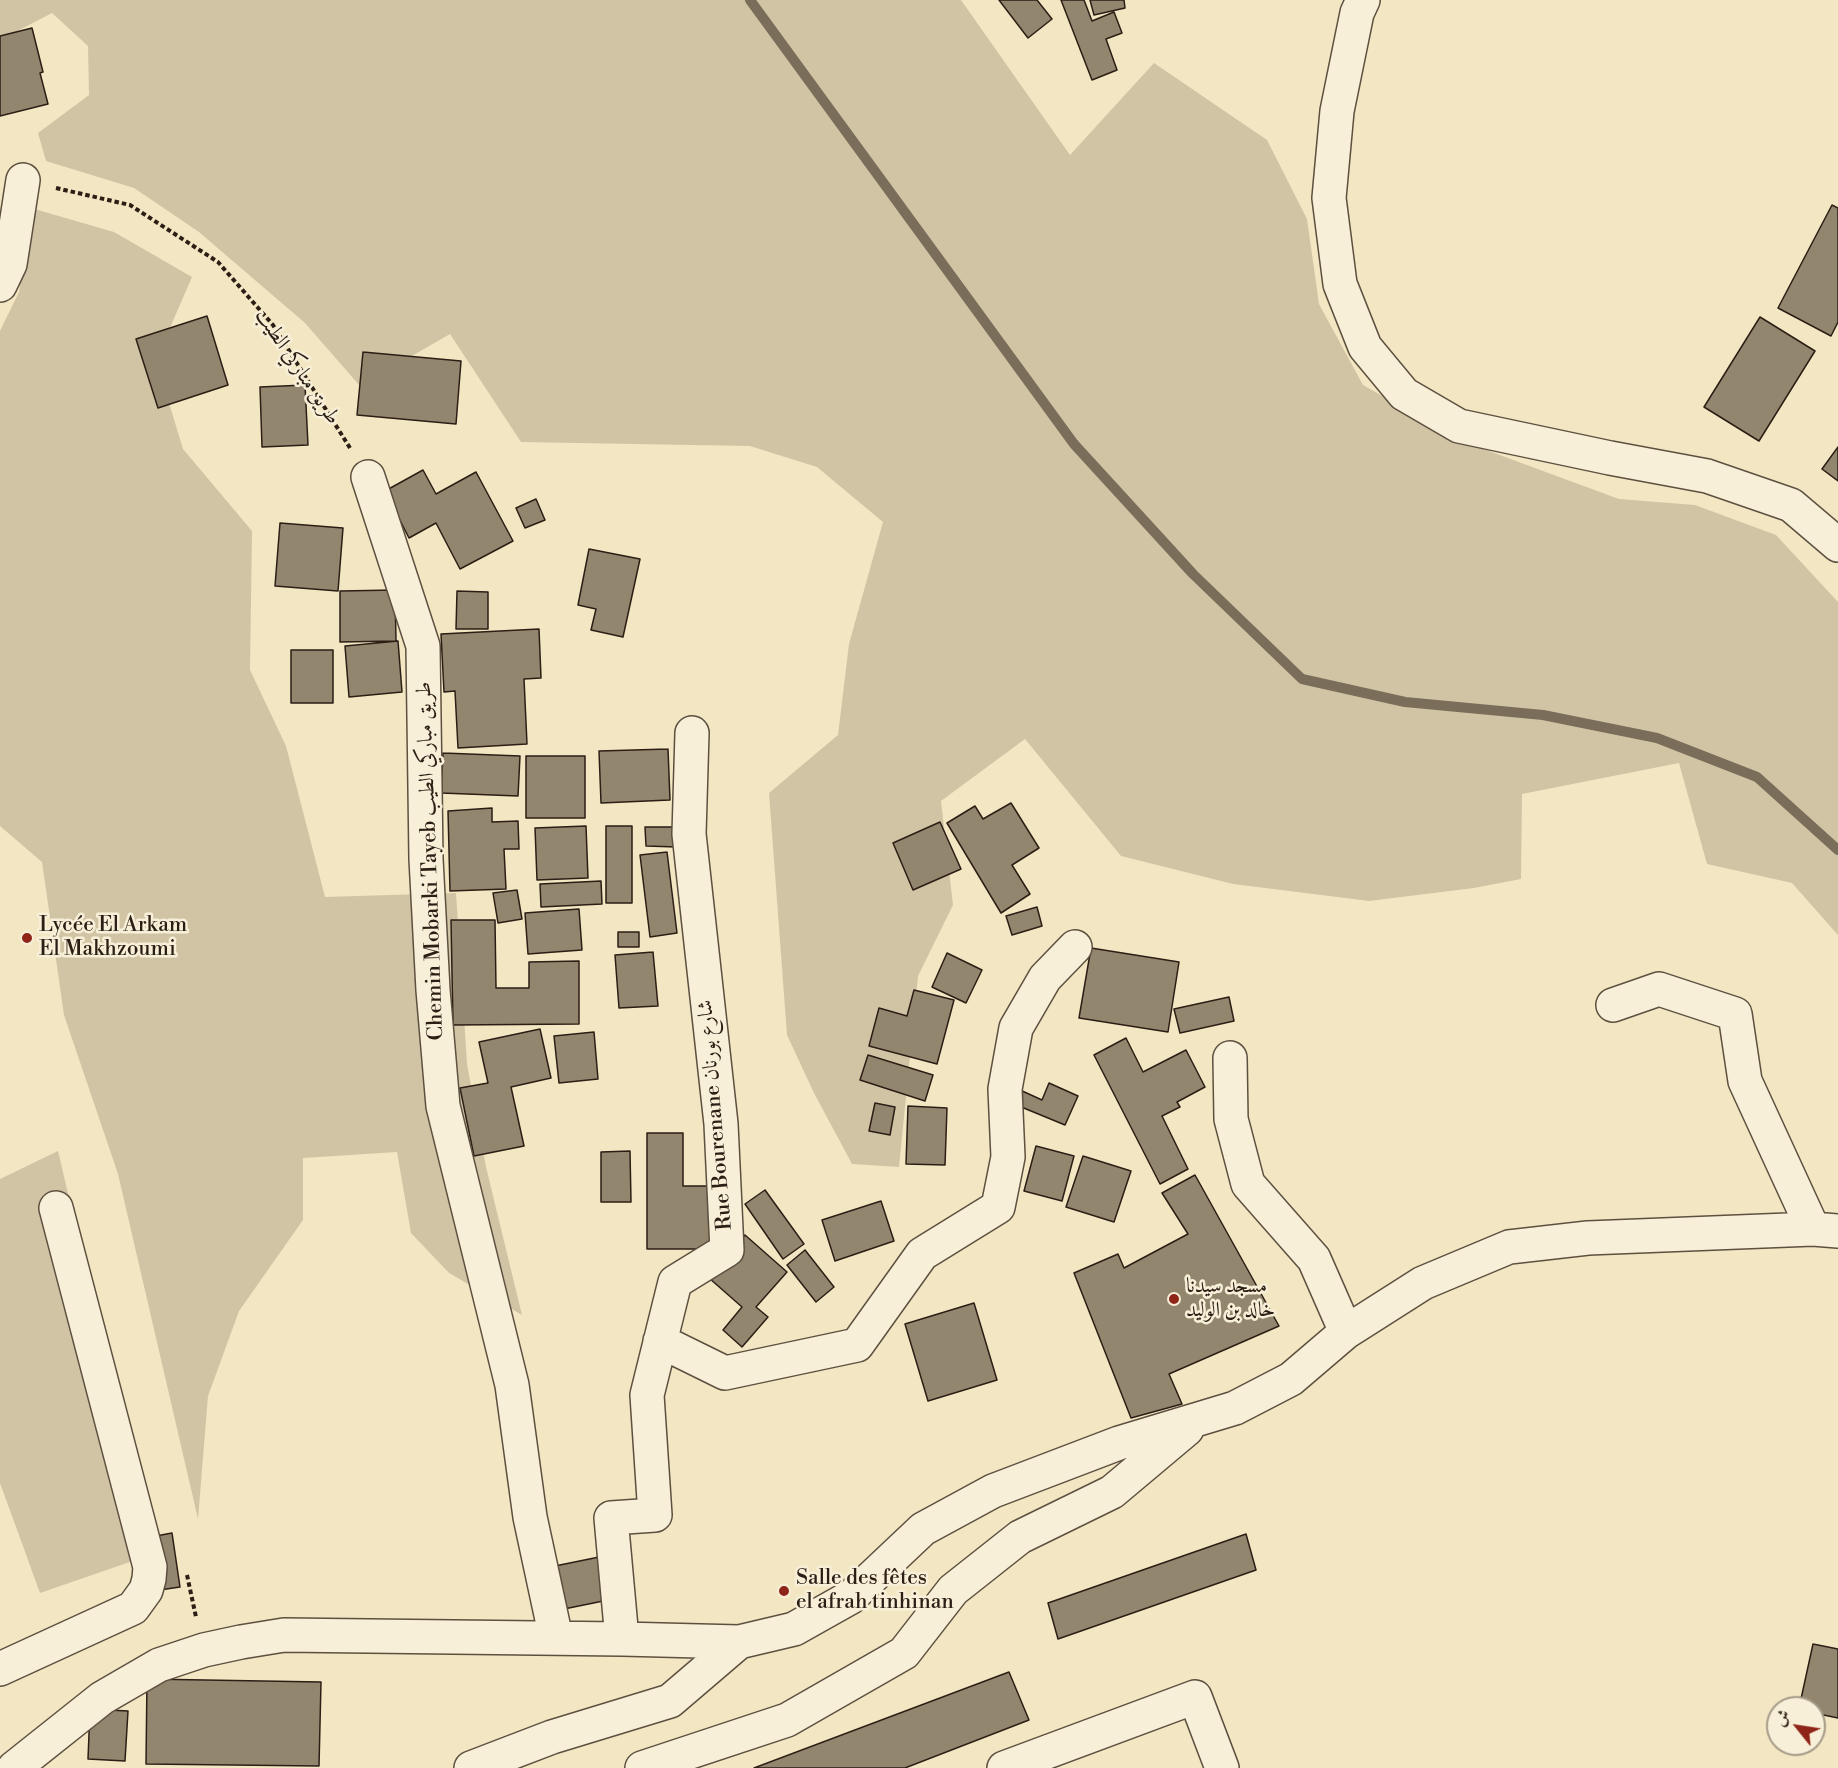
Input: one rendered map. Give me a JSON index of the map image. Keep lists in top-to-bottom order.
{
  "streets": {
    "street": ["Chemin Mobarki Tayeb طريق مباركي الطيب", "Rue Bourenane شارع بورنان"],
    "path": ["طريق مباركي الطيب"]
  },
  "crossings": [
    ["طريق مباركي الطيب", "Chemin Mobarki Tayeb طريق مباركي الطيب"]
  ],
  "places": ["Lycée El Arkam El Makhzoumi", "مسجد سيدنا خالد بن الوليد", "Salle des fêtes el afrah tinhinan"],
  "north": "top left"
}
